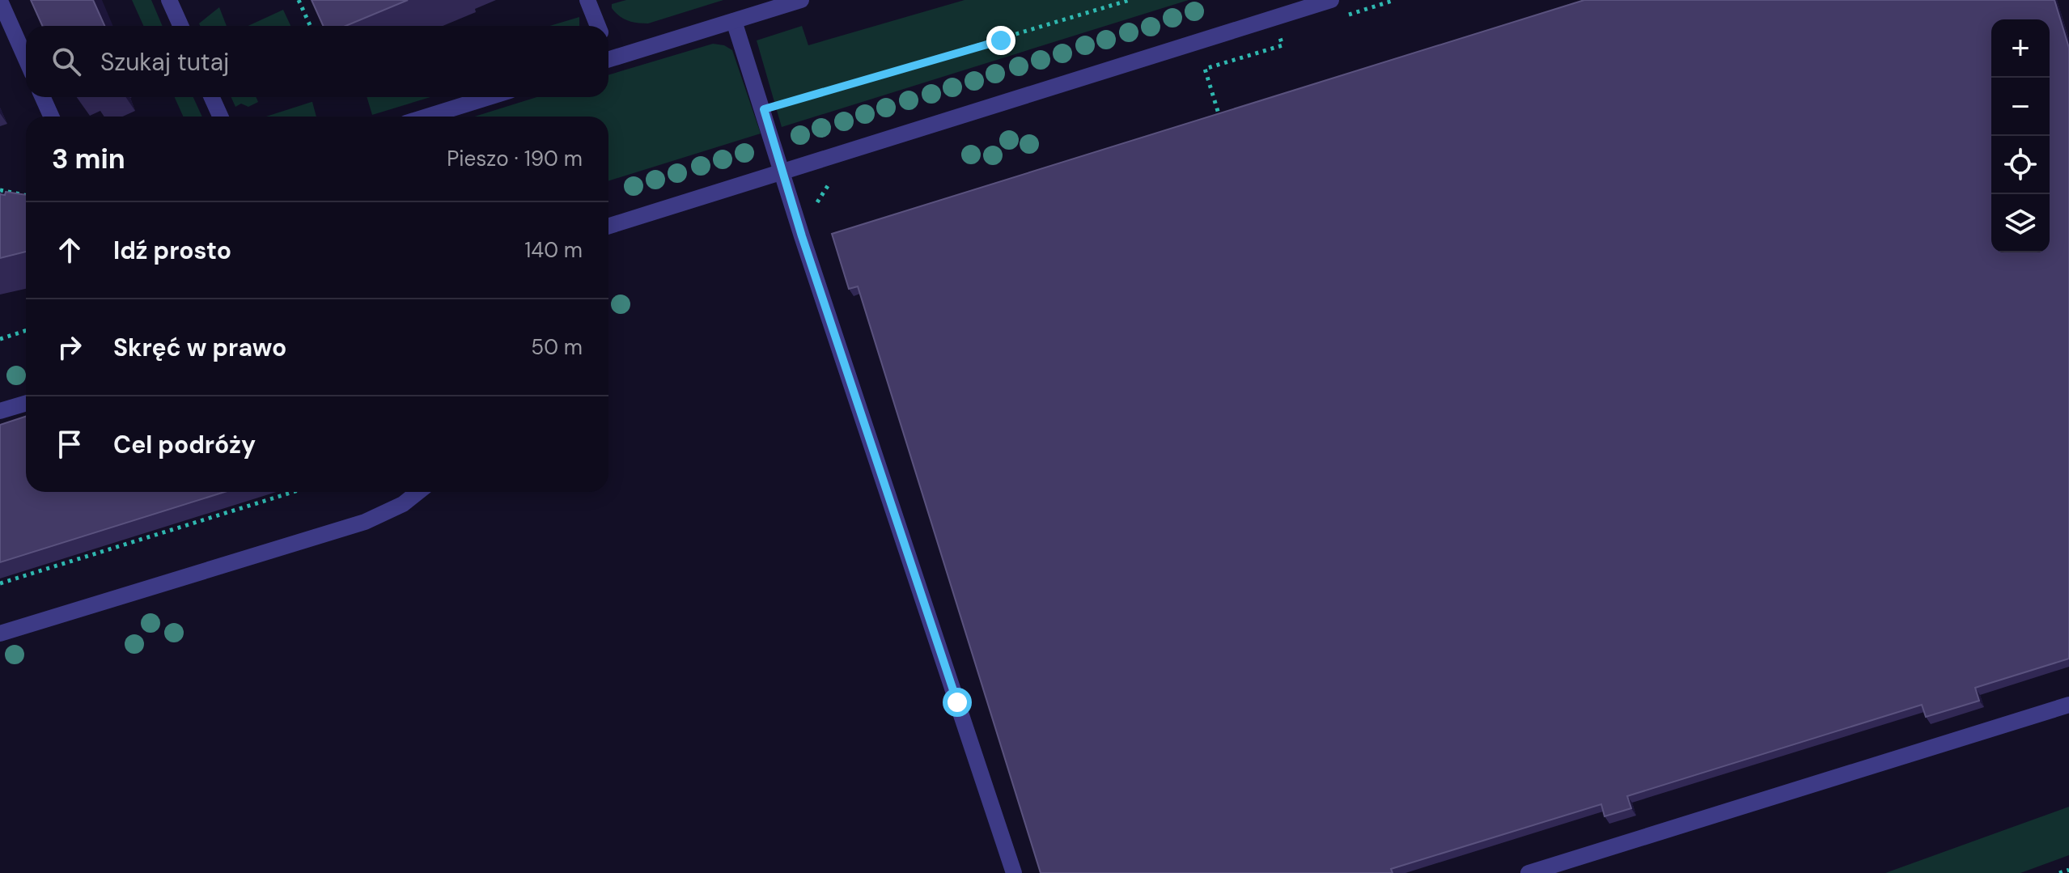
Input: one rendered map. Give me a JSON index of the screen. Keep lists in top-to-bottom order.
{
  "page": {
    "map_buttons": ["+", "−"],
    "search": "Szukaj tutaj",
    "heading": ["3 min", "Pieszo · 190 m"],
    "list": [
      ["Idź prosto", "140 m"],
      ["Skręć w prawo", "50 m"],
      "Cel podróży"
    ]
  }
}
